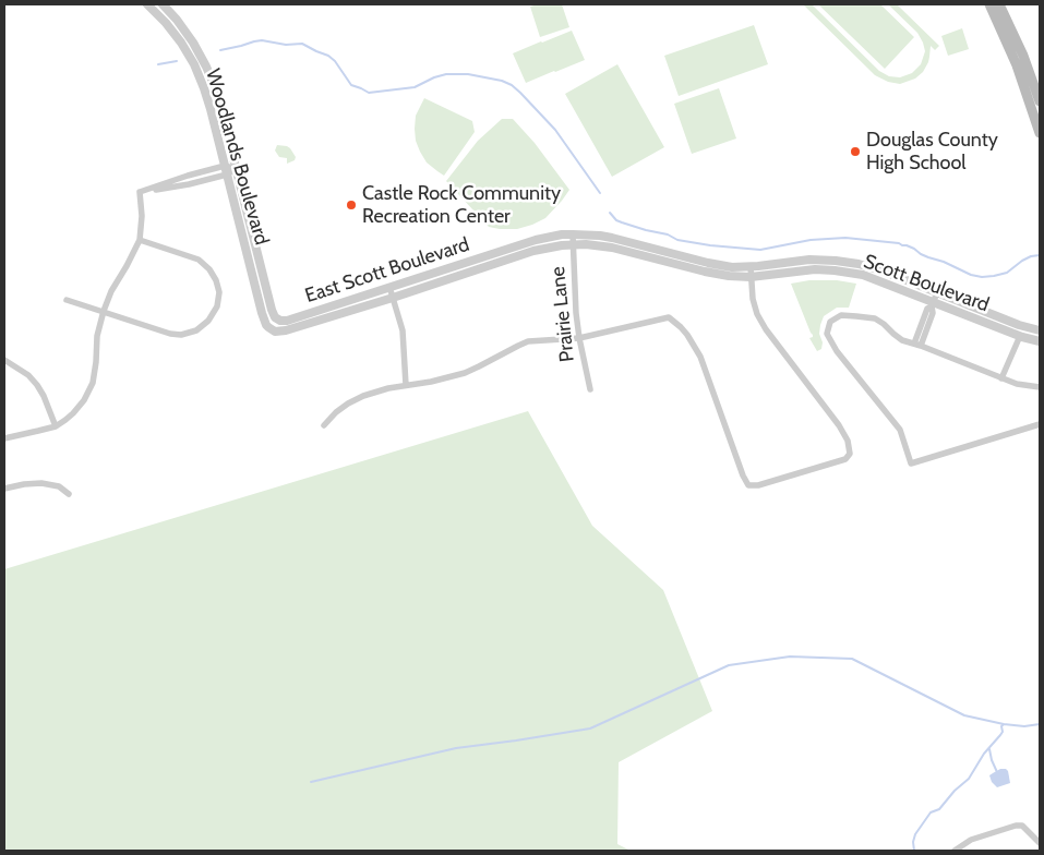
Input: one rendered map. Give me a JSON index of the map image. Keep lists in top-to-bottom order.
{
  "streets": {
    "street": [
      "Woodlands Boulevard",
      "East Scott Boulevard",
      "Scott Boulevard",
      "Prairie Lane"
    ]
  },
  "crossings": [
    ["Woodlands Boulevard", "East Scott Boulevard"],
    ["East Scott Boulevard", "Scott Boulevard"],
    ["East Scott Boulevard", "Prairie Lane"],
    ["Scott Boulevard", "Prairie Lane"]
  ],
  "places": ["Douglas County High School", "Castle Rock Community Recreation Center"]
}
